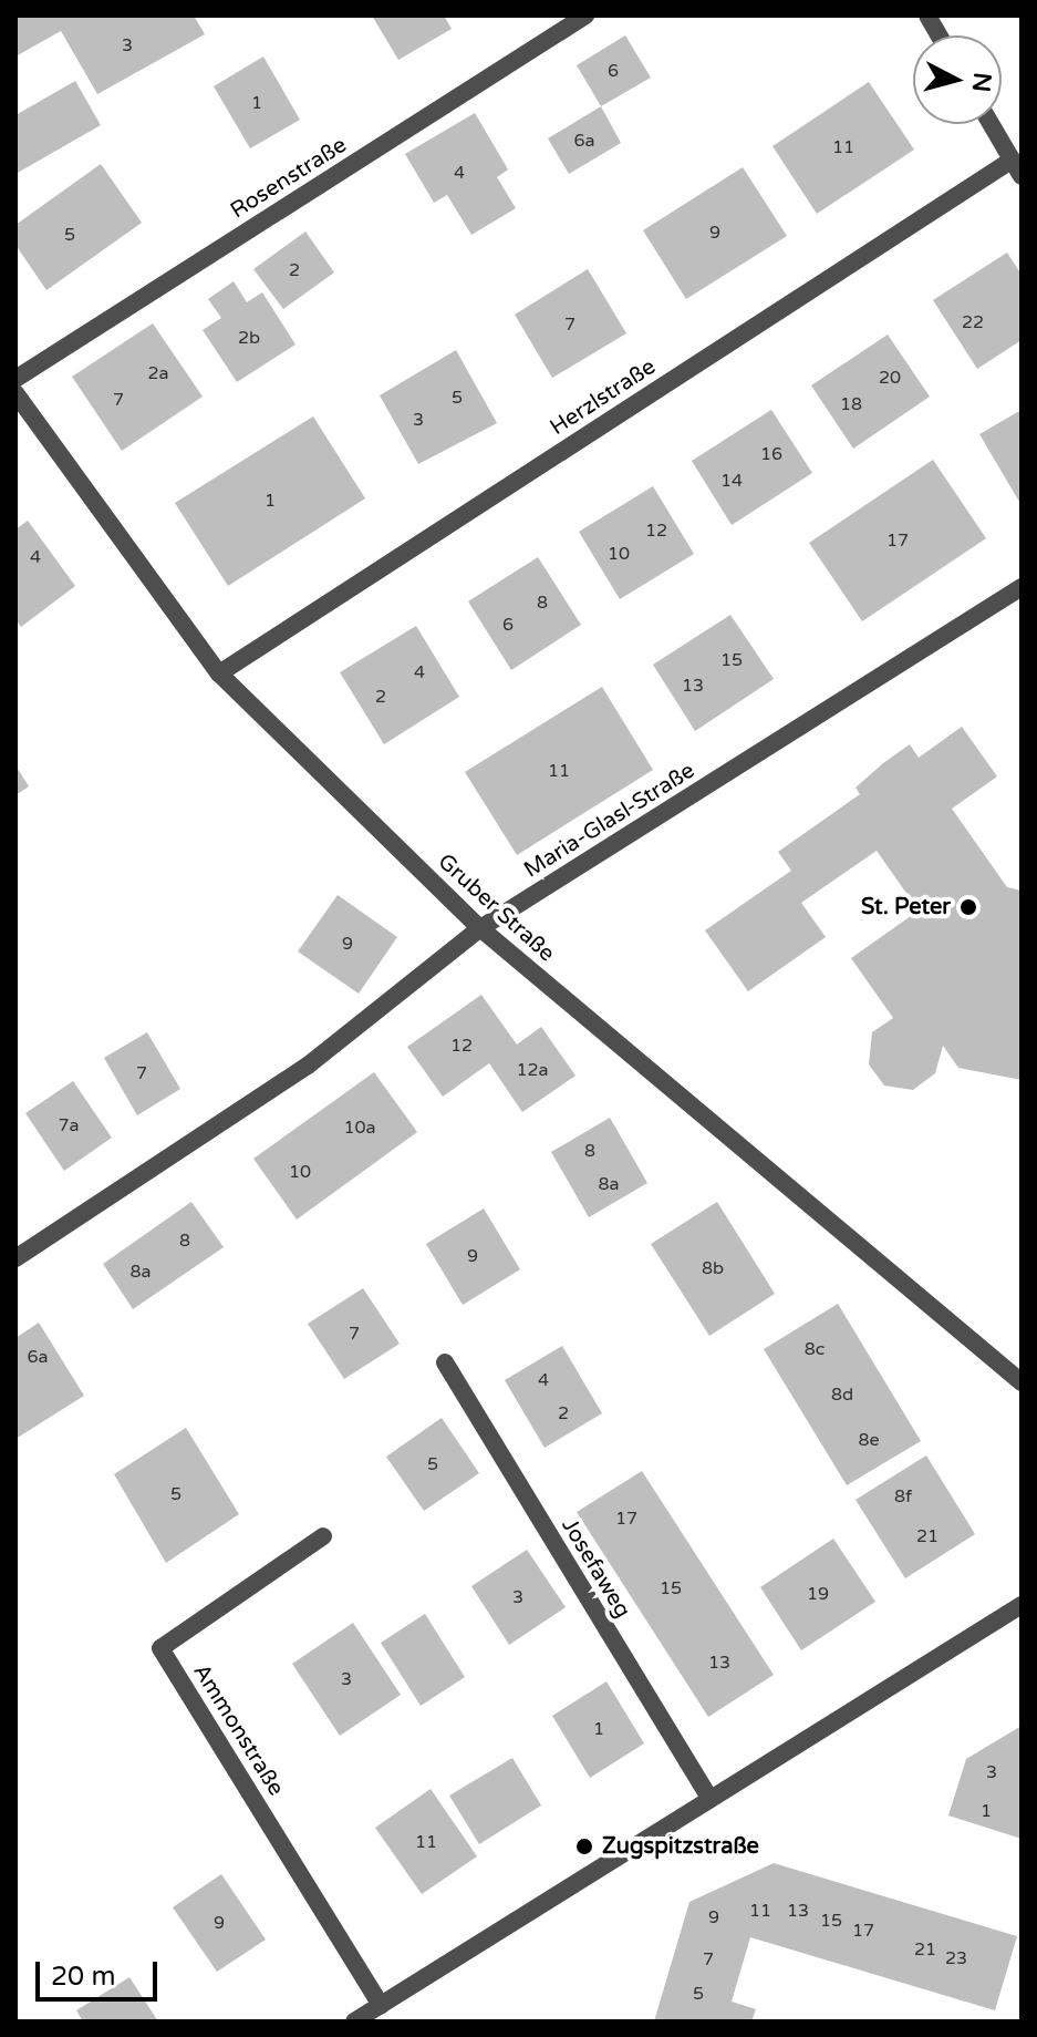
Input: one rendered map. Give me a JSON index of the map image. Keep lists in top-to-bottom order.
{
  "streets": {
    "street": [
      "Rosenstraße",
      "Herzlstraße",
      "Maria-Glasl-Straße",
      "Gruber Straße",
      "Josefaweg",
      "Ammonstraße"
    ]
  },
  "crossings": [
    ["Herzlstraße", "Gruber Straße"],
    ["Maria-Glasl-Straße", "Gruber Straße"]
  ],
  "places": ["St. Peter", "Zugspitzstraße"],
  "house_numbers": [
    "3",
    "6",
    "1",
    "6a",
    "11",
    "4",
    "9",
    "5",
    "2",
    "22",
    "7",
    "2b",
    "2a",
    "20",
    "5",
    "7",
    "18",
    "3",
    "16",
    "14",
    "1",
    "12",
    "17",
    "10",
    "4",
    "8",
    "6",
    "15",
    "4",
    "13",
    "2",
    "11",
    "9",
    "12",
    "12a",
    "7",
    "7a",
    "10a",
    "8",
    "10",
    "8a",
    "8",
    "9",
    "8b",
    "8a",
    "7",
    "8c",
    "6a",
    "4",
    "8d",
    "2",
    "8e",
    "5",
    "5",
    "8f",
    "17",
    "21",
    "15",
    "19",
    "3",
    "13",
    "3",
    "1",
    "3",
    "1",
    "11",
    "11",
    "13",
    "9",
    "15",
    "9",
    "17",
    "21",
    "23",
    "7",
    "5"
  ],
  "scale_bar": "20 m",
  "north": "right"
}
